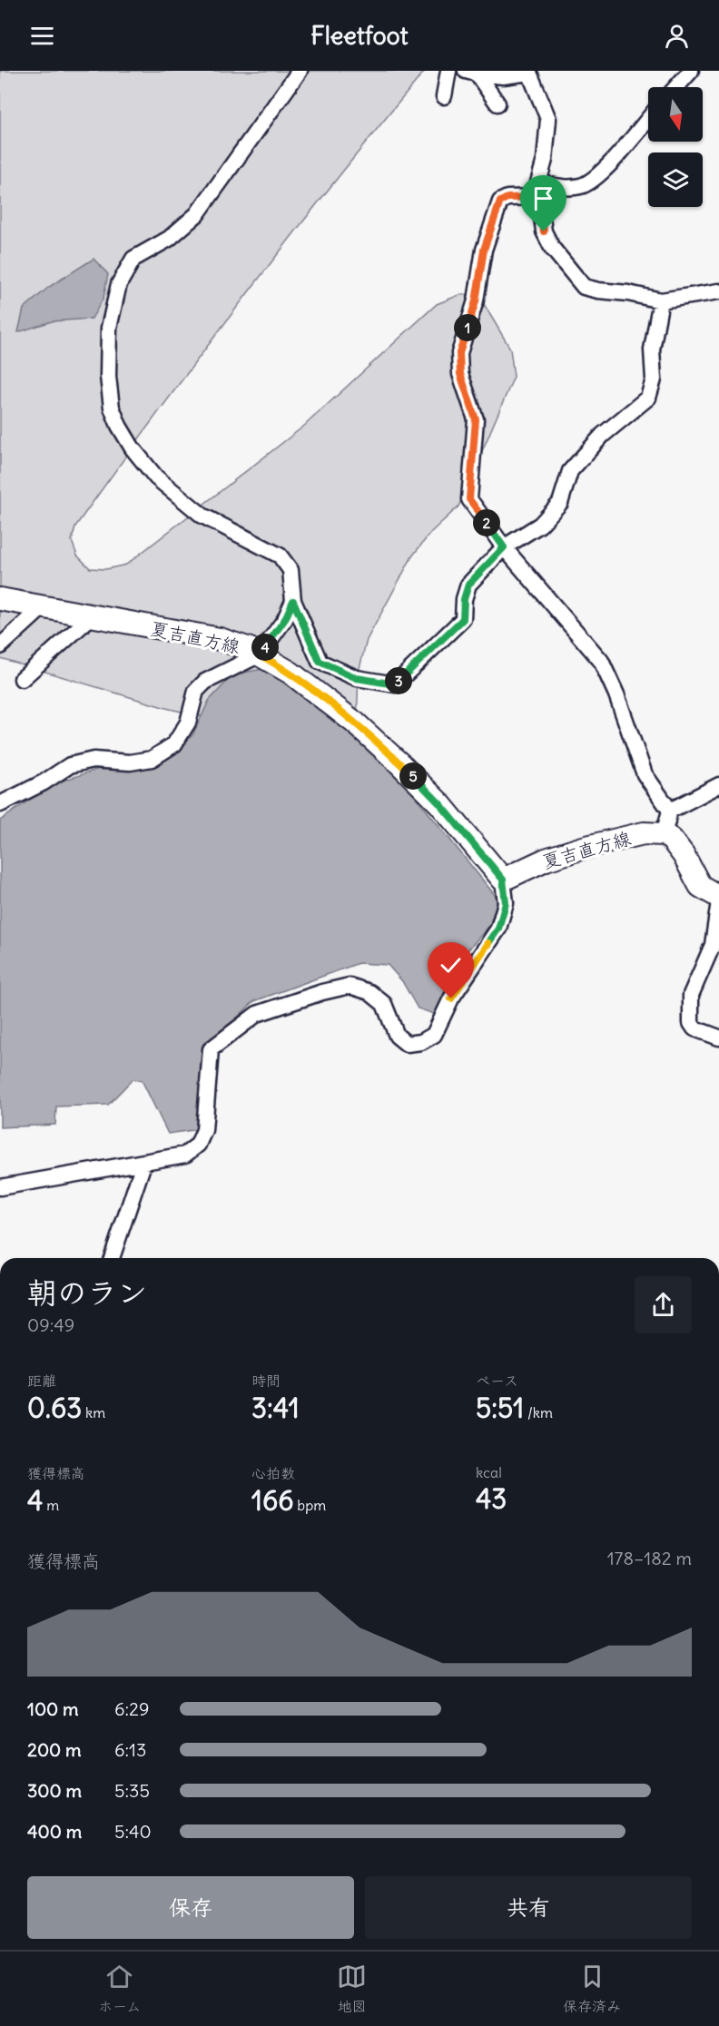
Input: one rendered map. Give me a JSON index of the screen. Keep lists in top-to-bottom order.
{
  "streets": {
    "main road": ["夏吉直方線"]
  },
  "north": "bottom",
  "page": {
    "header": "Fleetfoot",
    "pins": [
      "1",
      "2",
      "4",
      "3",
      "5"
    ],
    "heading": ["朝のラン", "09:49"],
    "stats": [
      ["距離", "0.63 km"],
      ["時間", "3:41"],
      ["ペース", "5:51 /km"],
      ["獲得標高", "4 m"],
      ["心拍数", "166 bpm"],
      ["kcal", "43"]
    ],
    "chart": ["獲得標高", "178–182 m"],
    "list": [
      {
        "name": "100 m",
        "note": "6:29"
      },
      {
        "name": "200 m",
        "note": "6:13"
      },
      {
        "name": "300 m",
        "note": "5:35"
      },
      {
        "name": "400 m",
        "note": "5:40"
      }
    ],
    "buttons": ["保存", "共有"],
    "tabs": ["ホーム", "地図", "保存済み"]
  }
}
